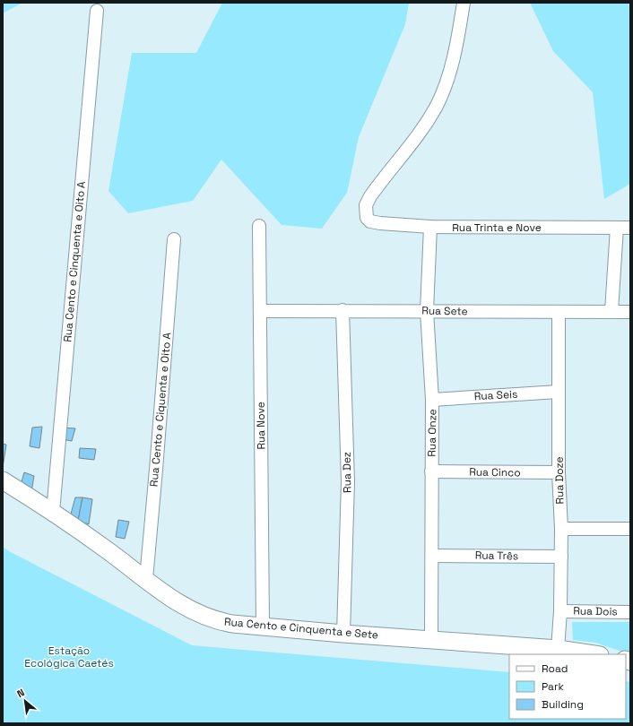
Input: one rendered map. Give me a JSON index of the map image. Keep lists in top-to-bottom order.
{
  "streets": {
    "main road": ["Rua Cento e Cinquenta e Sete"],
    "street": [
      "Rua Trinta e Nove",
      "Rua Cento e Cinquenta e Oito A",
      "Rua Sete",
      "Rua Seis",
      "Rua Cento e Ciquenta e Oito A",
      "Rua Nove",
      "Rua Onze",
      "Rua Dez",
      "Rua Cinco",
      "Rua Doze",
      "Rua Três",
      "Rua Dois"
    ]
  },
  "crossings": [
    ["Rua Trinta e Nove", "Rua Onze"],
    ["Rua Cento e Cinquenta e Oito A", "Rua Cento e Cinquenta e Sete"],
    ["Rua Sete", "Rua Nove"],
    ["Rua Sete", "Rua Onze"],
    ["Rua Sete", "Rua Dez"],
    ["Rua Sete", "Rua Doze"],
    ["Rua Seis", "Rua Onze"],
    ["Rua Seis", "Rua Doze"],
    ["Rua Cento e Ciquenta e Oito A", "Rua Cento e Cinquenta e Sete"],
    ["Rua Nove", "Rua Cento e Cinquenta e Sete"],
    ["Rua Onze", "Rua Cinco"],
    ["Rua Onze", "Rua Três"],
    ["Rua Onze", "Rua Cento e Cinquenta e Sete"],
    ["Rua Dez", "Rua Cento e Cinquenta e Sete"],
    ["Rua Cinco", "Rua Doze"],
    ["Rua Doze", "Rua Três"],
    ["Rua Doze", "Rua Dois"],
    ["Rua Doze", "Rua Cento e Cinquenta e Sete"]
  ],
  "parks": ["Estação Ecológica Caetés"],
  "legend": ["Road", "Park", "Building"],
  "north": "top left"
}
